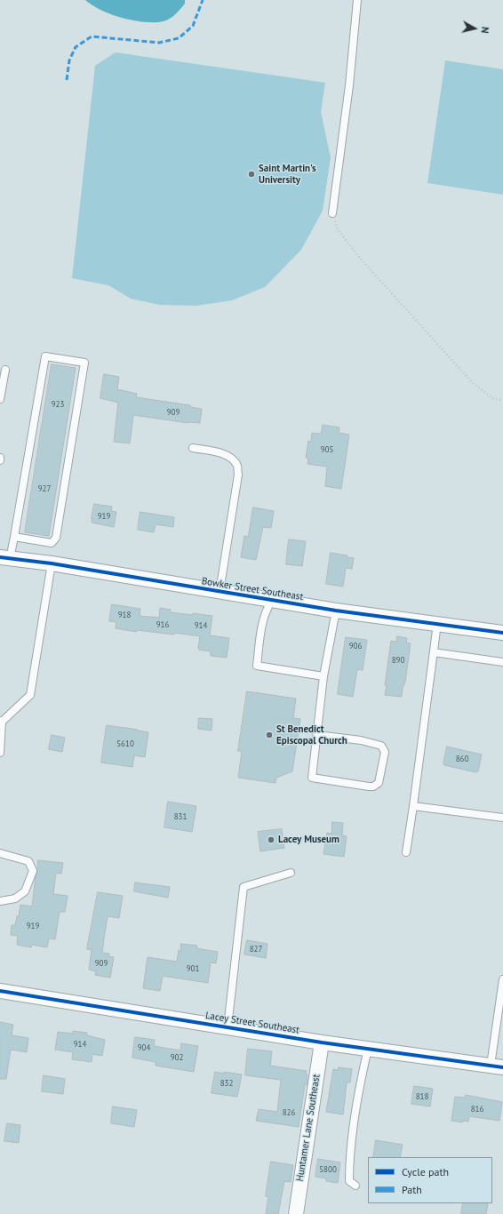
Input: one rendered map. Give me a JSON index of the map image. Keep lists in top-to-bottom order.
{
  "streets": {
    "street": ["Bowker Street Southeast", "Lacey Street Southeast", "Huntamer Lane Southeast"]
  },
  "crossings": [
    ["Lacey Street Southeast", "Huntamer Lane Southeast"]
  ],
  "places": ["Saint Martin's University", "St Benedict Episcopal Church", "Lacey Museum"],
  "house_numbers": [
    "923",
    "909",
    "905",
    "927",
    "919",
    "918",
    "916",
    "914",
    "906",
    "890",
    "5610",
    "860",
    "831",
    "919",
    "827",
    "909",
    "901",
    "914",
    "904",
    "902",
    "832",
    "818",
    "816",
    "826",
    "5800"
  ],
  "legend": ["Cycle path", "Path"],
  "north": "right"
}
